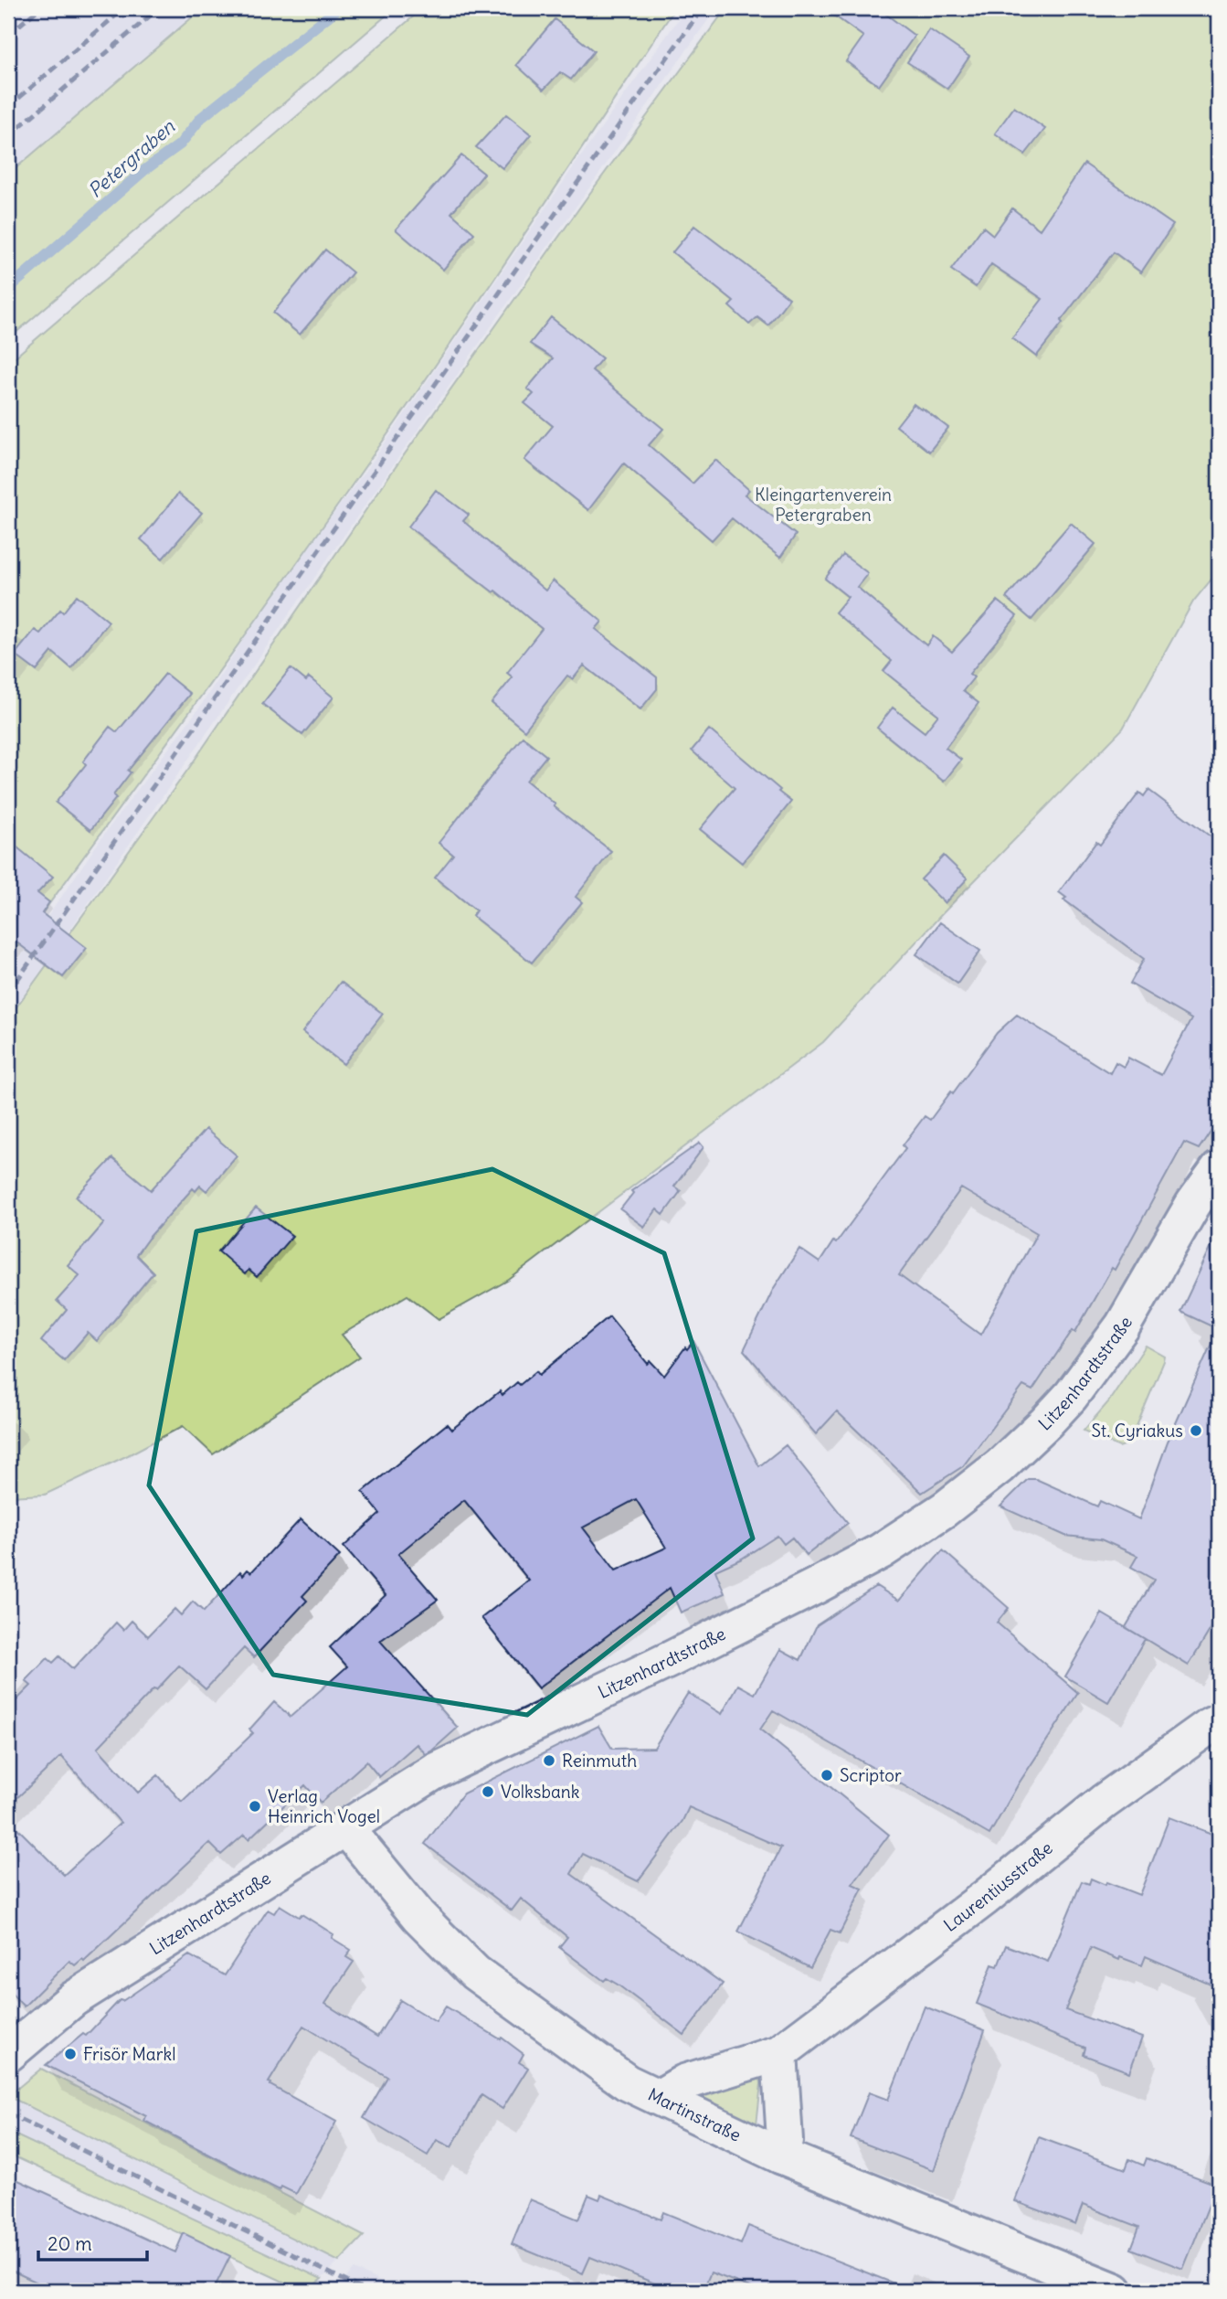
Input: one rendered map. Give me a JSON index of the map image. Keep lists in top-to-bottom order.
{
  "streets": {
    "street": ["Litzenhardtstraße", "Laurentiusstraße", "Martinstraße"]
  },
  "crossings": [
    ["Litzenhardtstraße", "Martinstraße"],
    ["Laurentiusstraße", "Martinstraße"]
  ],
  "water": ["Petergraben"],
  "parks": ["Kleingartenverein Petergraben"],
  "places": [
    "St. Cyriakus",
    "Reinmuth",
    "Scriptor",
    "Volksbank",
    "Verlag Heinrich Vogel",
    "Frisör Markl"
  ],
  "scale_bar": "20 m"
}
